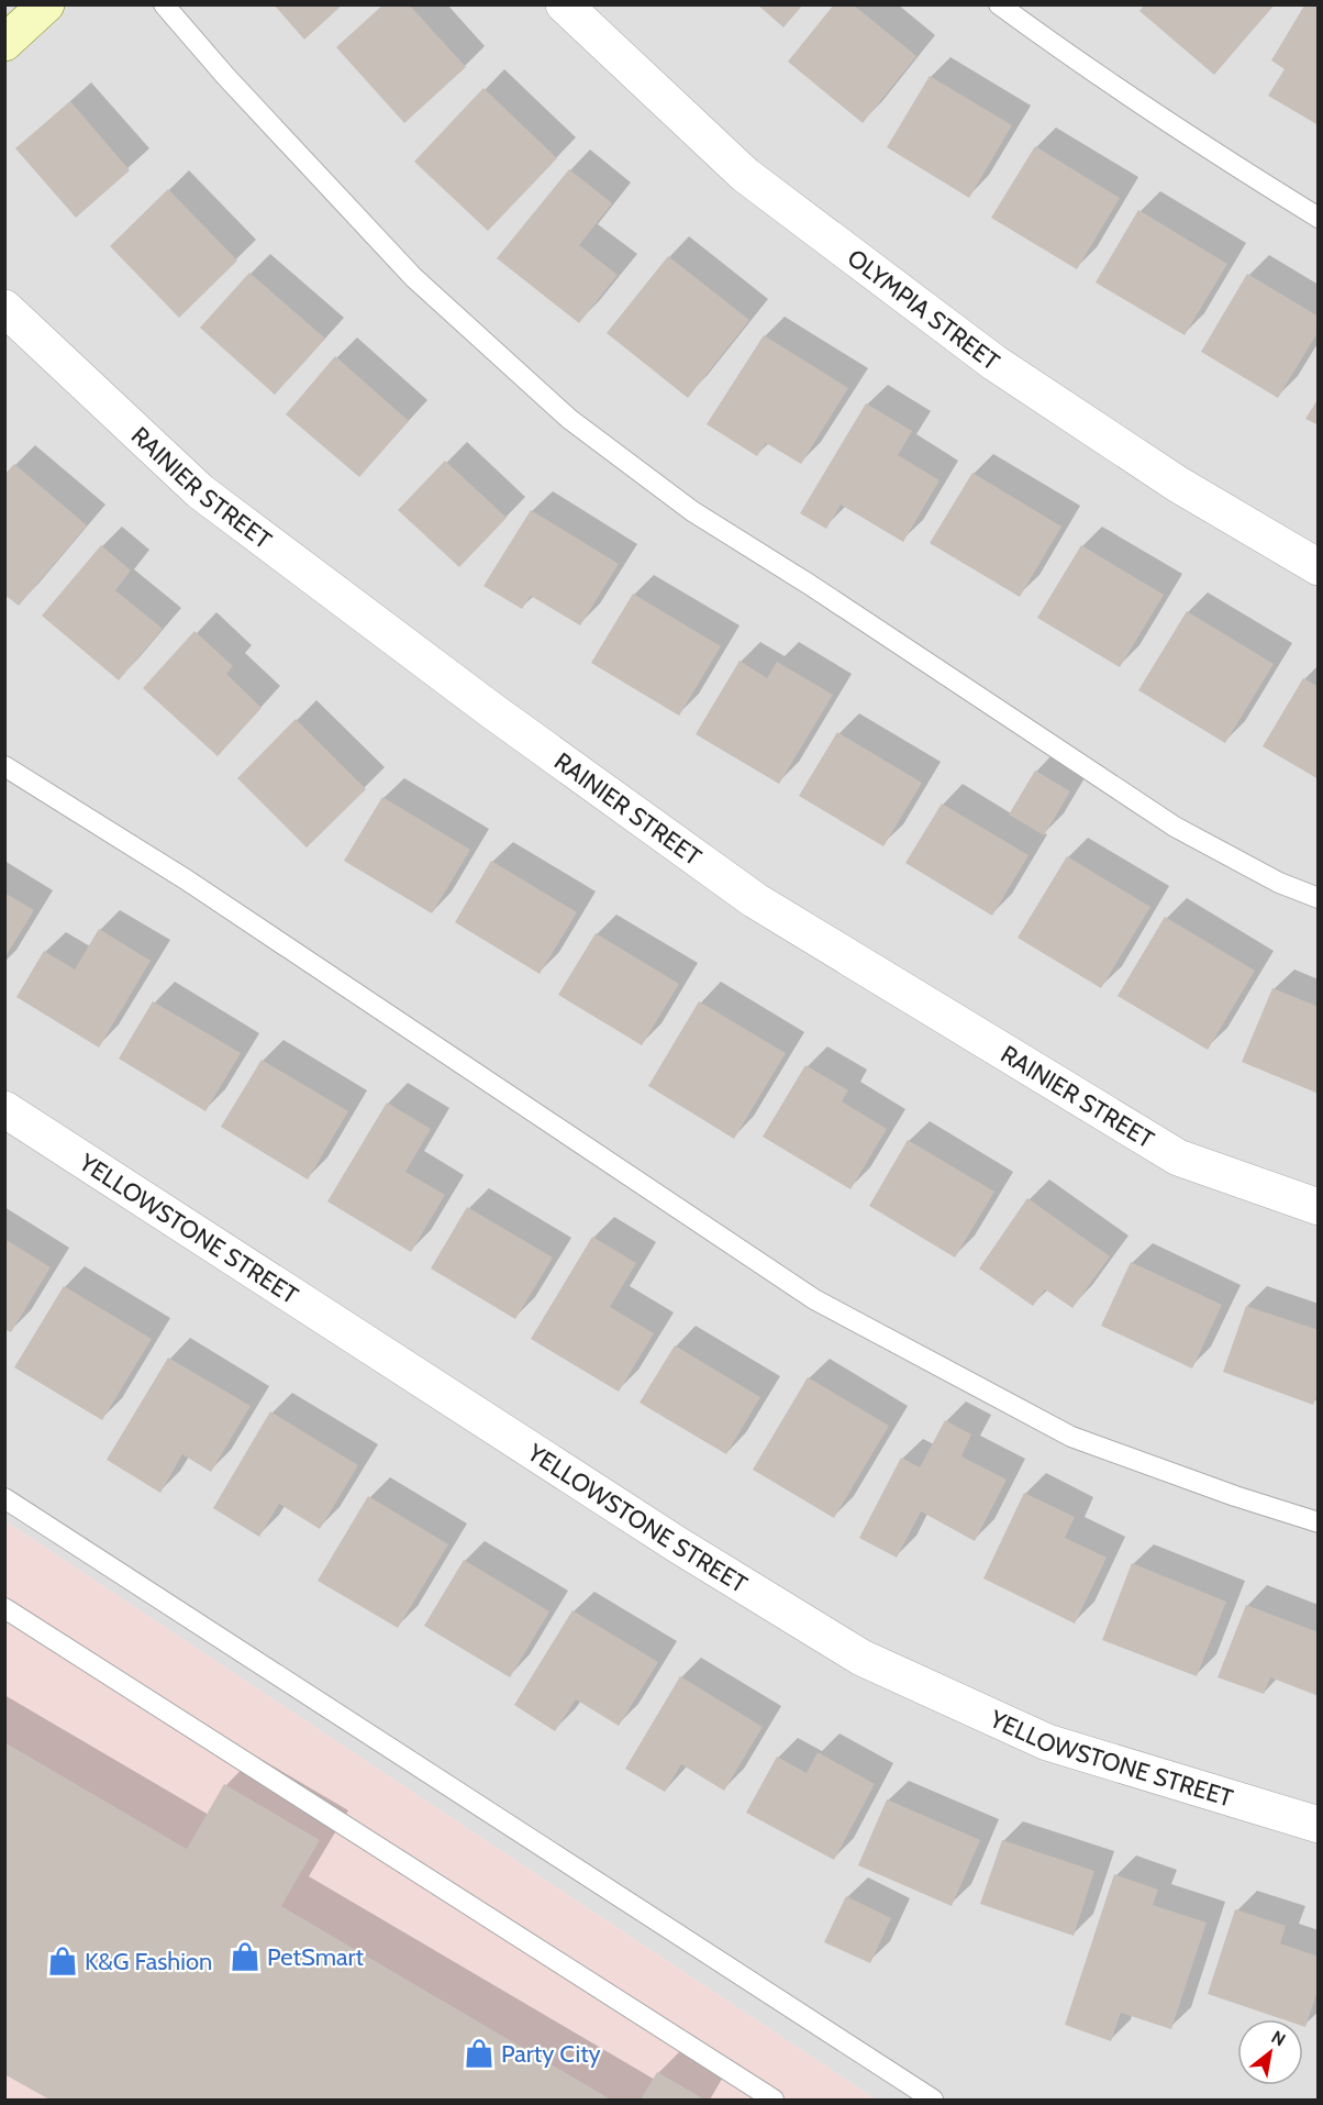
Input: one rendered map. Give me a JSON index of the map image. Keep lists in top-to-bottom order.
{
  "streets": {
    "street": ["OLYMPIA STREET", "RAINIER STREET", "YELLOWSTONE STREET"]
  },
  "places": {
    "shop": ["PetSmart", "K&G Fashion", "Party City"]
  },
  "north": "top right"
}
